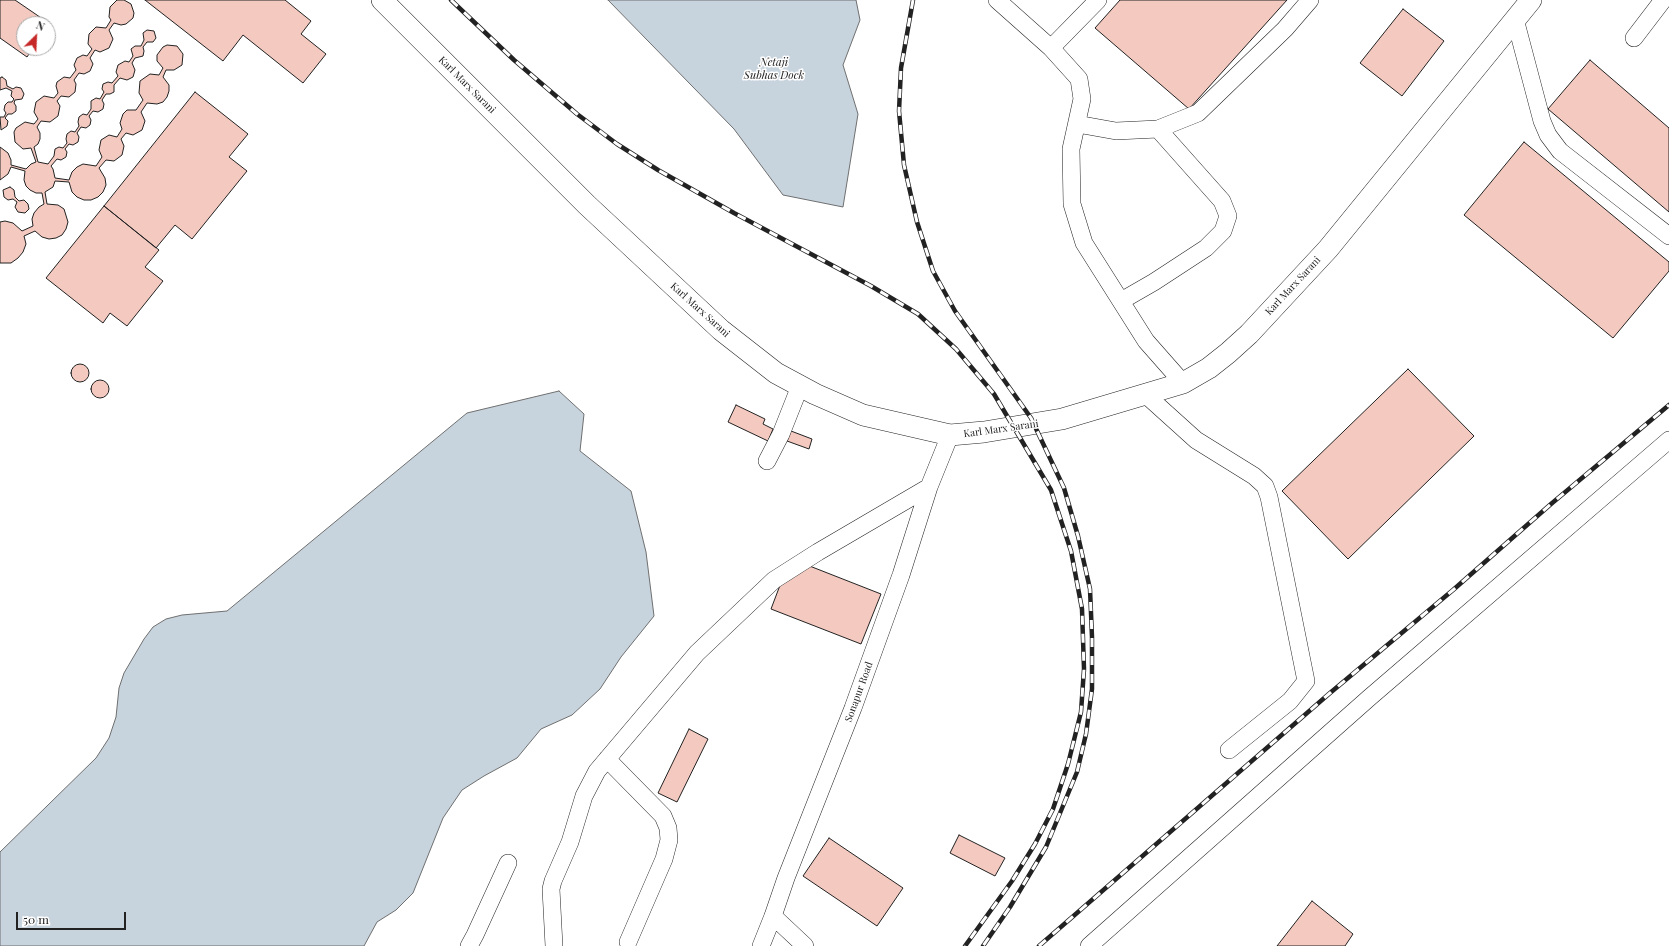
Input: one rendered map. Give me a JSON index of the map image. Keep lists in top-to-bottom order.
{
  "streets": {
    "main road": ["Karl Marx Sarani"],
    "street": ["Sonapur Road"]
  },
  "crossings": [
    ["Karl Marx Sarani", "Sonapur Road"]
  ],
  "water": ["Netaji Subhas Dock"],
  "scale_bar": "50 m",
  "north": "top right"
}
